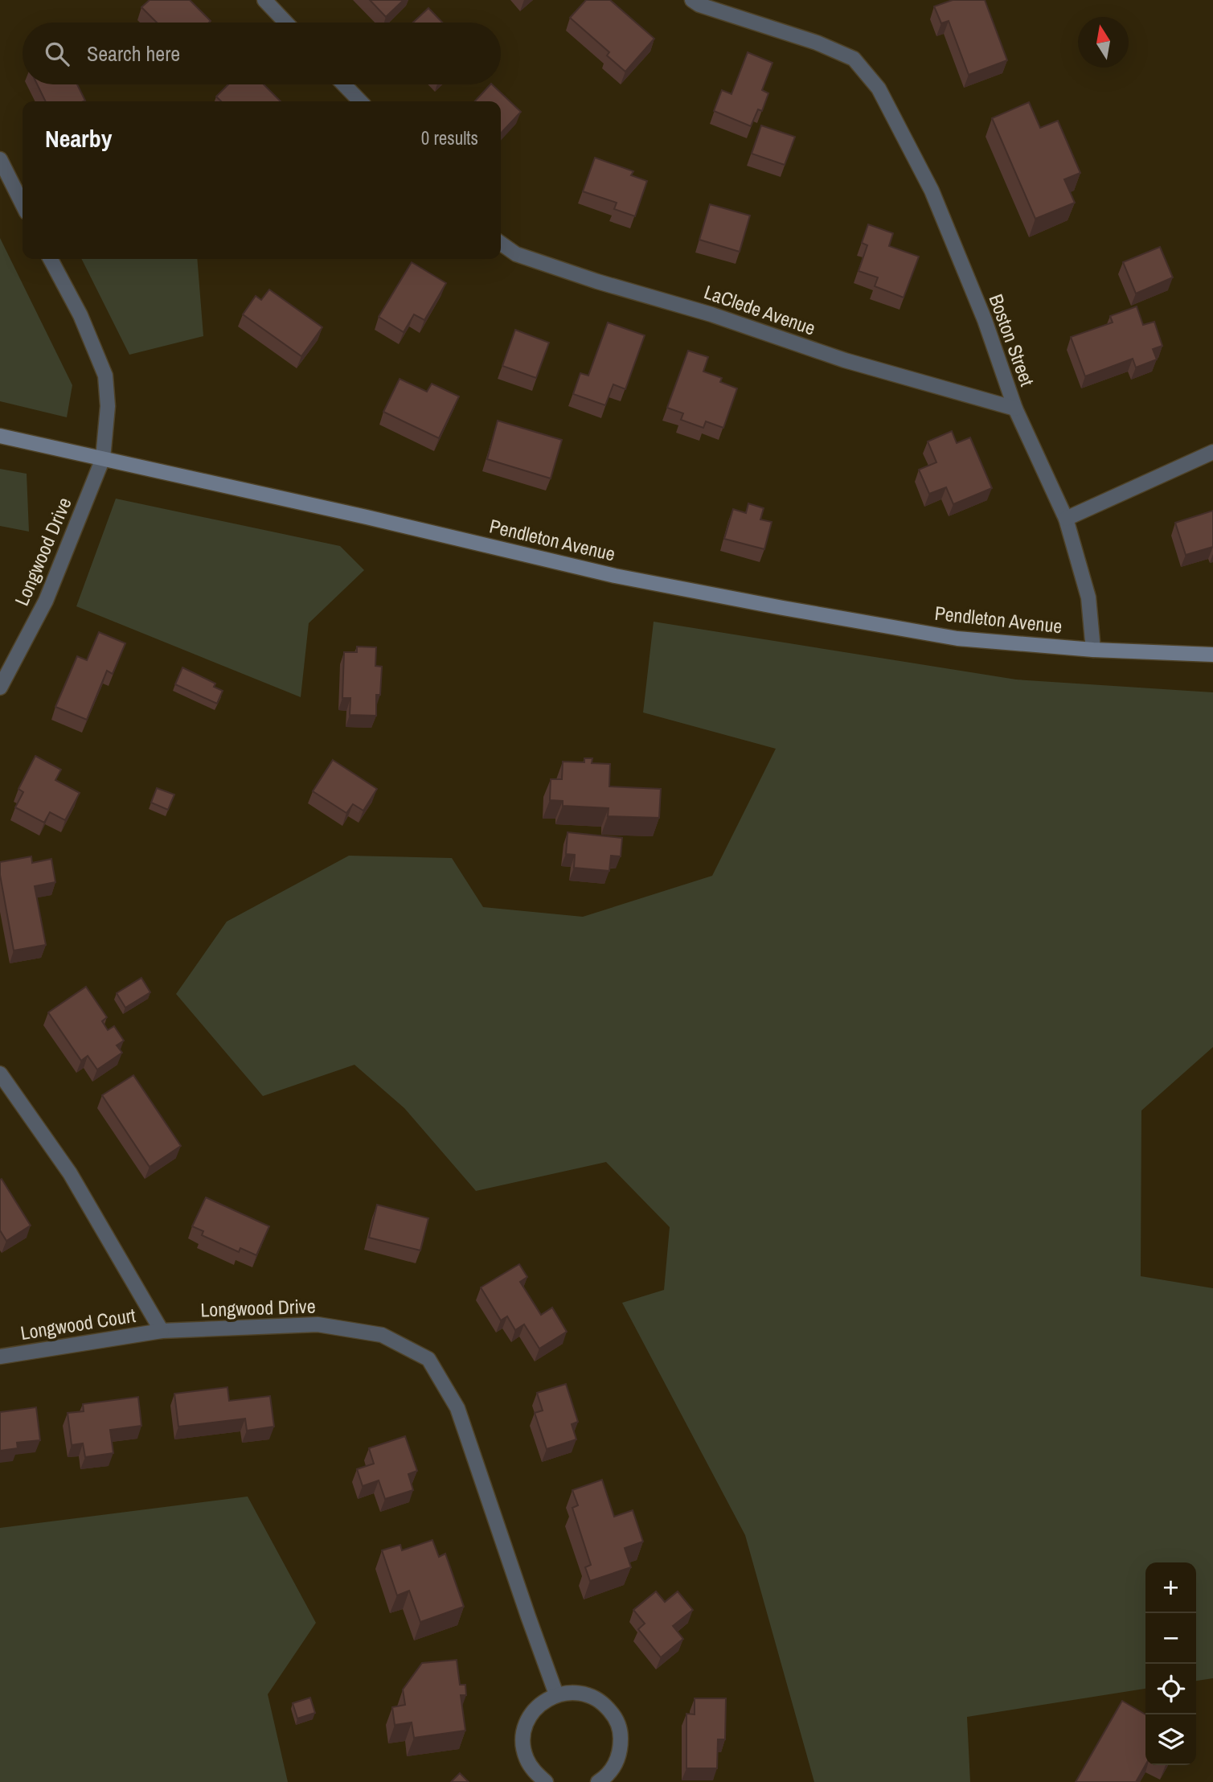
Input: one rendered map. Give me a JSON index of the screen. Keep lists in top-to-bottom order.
{
  "streets": {
    "street": [
      "LaClede Avenue",
      "Boston Street",
      "Pendleton Avenue",
      "Longwood Drive",
      "Longwood Court"
    ]
  },
  "crossings": [
    ["LaClede Avenue", "Boston Street"],
    ["Boston Street", "Pendleton Avenue"],
    ["Pendleton Avenue", "Longwood Drive"],
    ["Longwood Drive", "Longwood Court"]
  ],
  "north": "top",
  "page": {
    "search": "Search here",
    "heading": ["Nearby", "0 results"],
    "map_buttons": ["+", "−"]
  }
}
